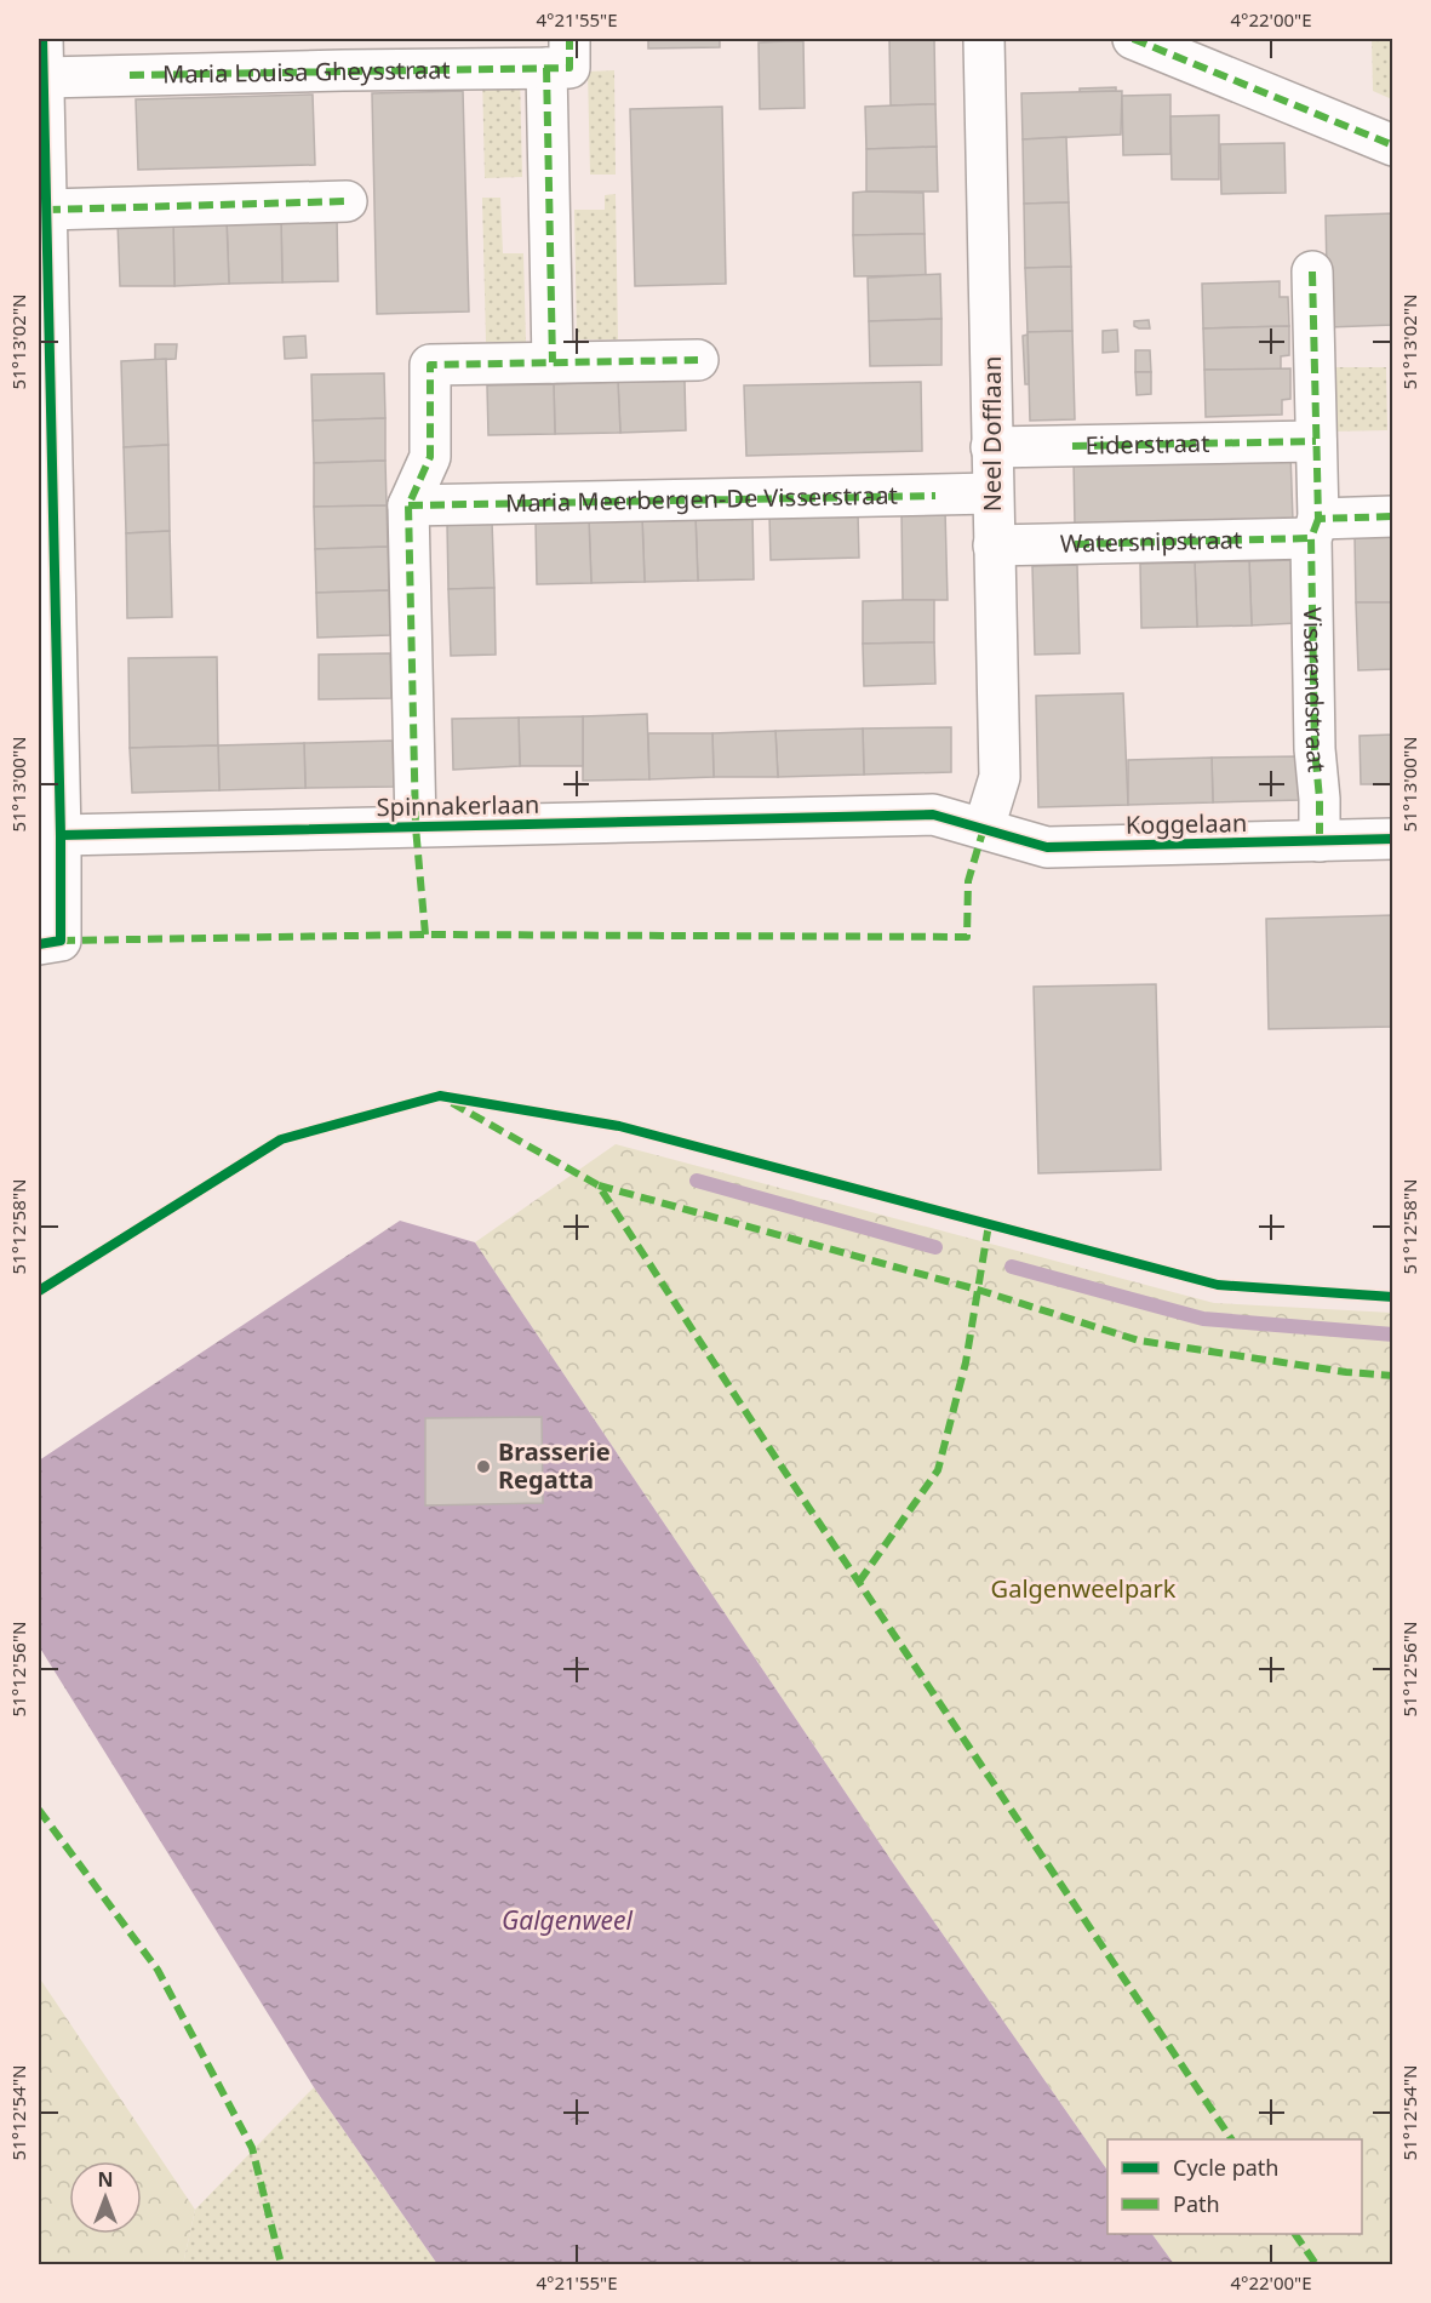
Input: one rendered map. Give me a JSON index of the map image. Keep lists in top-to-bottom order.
{
  "streets": {
    "street": [
      "Maria Louisa Gheysstraat",
      "Neel Dofflaan",
      "Eiderstraat",
      "Maria Meerbergen-De Visserstraat",
      "Watersnipstraat",
      "Visarendstraat",
      "Spinnakerlaan",
      "Koggelaan"
    ]
  },
  "crossings": [
    ["Neel Dofflaan", "Eiderstraat"],
    ["Neel Dofflaan", "Maria Meerbergen-De Visserstraat"],
    ["Neel Dofflaan", "Watersnipstraat"],
    ["Neel Dofflaan", "Spinnakerlaan"],
    ["Neel Dofflaan", "Koggelaan"],
    ["Eiderstraat", "Visarendstraat"],
    ["Watersnipstraat", "Visarendstraat"],
    ["Visarendstraat", "Koggelaan"],
    ["Spinnakerlaan", "Koggelaan"]
  ],
  "water": ["Galgenweel"],
  "parks": ["Galgenweelpark"],
  "places": ["Brasserie Regatta"],
  "legend": ["Cycle path", "Path"],
  "north": "top",
  "coordinates": [
    "4°21'55\"E",
    "4°22'00\"E",
    "51°13'02\"N",
    "51°13'00\"N",
    "51°12'58\"N",
    "51°12'56\"N",
    "51°12'54\"N"
  ]
}
